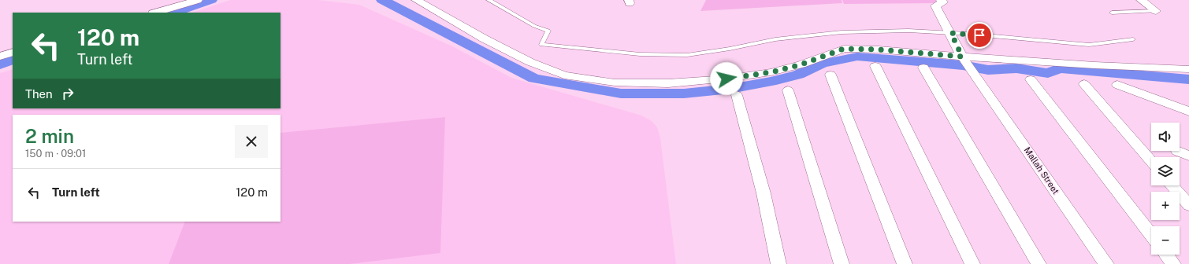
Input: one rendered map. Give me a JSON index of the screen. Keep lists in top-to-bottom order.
{
  "streets": {
    "street": ["Mallah Street"]
  },
  "page": {
    "turn": ["120 m", "Turn left"],
    "then": "Then",
    "heading": ["2 min", "150 m · 09:01"],
    "map_buttons": ["+", "−"],
    "list": [
      {
        "name": "Turn left",
        "value": "120 m"
      }
    ]
  }
}
